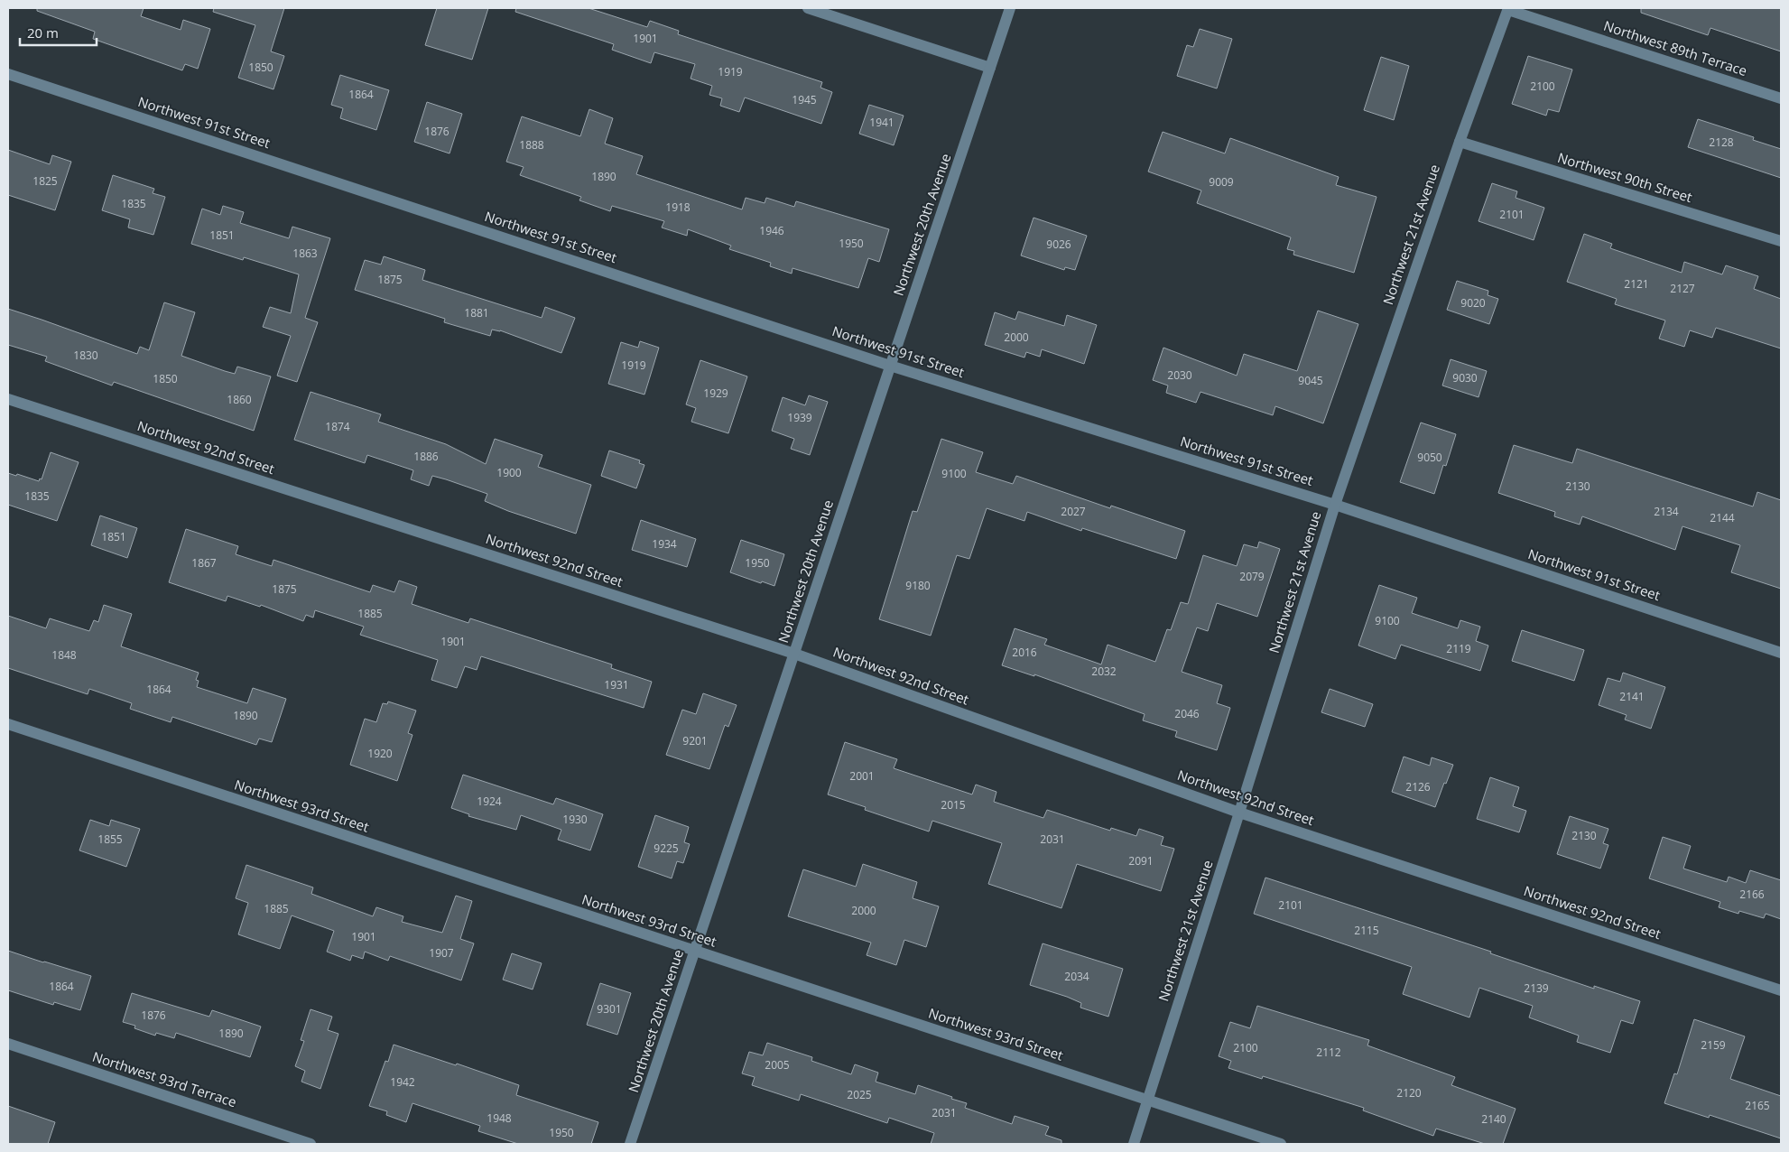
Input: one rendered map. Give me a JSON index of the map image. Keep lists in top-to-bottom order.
{
  "streets": {
    "street": [
      "Northwest 89th Terrace",
      "Northwest 91st Street",
      "Northwest 90th Street",
      "Northwest 20th Avenue",
      "Northwest 21st Avenue",
      "Northwest 92nd Street",
      "Northwest 93rd Street",
      "Northwest 93rd Terrace"
    ]
  },
  "crossings": [
    ["Northwest 89th Terrace", "Northwest 21st Avenue"],
    ["Northwest 91st Street", "Northwest 20th Avenue"],
    ["Northwest 91st Street", "Northwest 21st Avenue"],
    ["Northwest 90th Street", "Northwest 21st Avenue"],
    ["Northwest 20th Avenue", "Northwest 92nd Street"],
    ["Northwest 20th Avenue", "Northwest 93rd Street"],
    ["Northwest 21st Avenue", "Northwest 92nd Street"],
    ["Northwest 21st Avenue", "Northwest 93rd Street"]
  ],
  "house_numbers": [
    "1901",
    "1850",
    "1919",
    "2100",
    "1864",
    "1945",
    "1941",
    "1876",
    "2128",
    "1888",
    "1890",
    "1825",
    "9009",
    "1835",
    "1918",
    "2101",
    "1946",
    "1851",
    "1950",
    "9026",
    "1863",
    "1875",
    "2121",
    "2127",
    "9020",
    "1881",
    "2000",
    "1830",
    "1919",
    "2030",
    "9030",
    "1850",
    "9045",
    "1929",
    "1860",
    "1939",
    "1874",
    "1886",
    "9050",
    "1900",
    "9100",
    "2130",
    "1835",
    "2027",
    "2134",
    "2144",
    "1851",
    "1934",
    "1867",
    "1950",
    "2079",
    "9180",
    "1875",
    "1885",
    "9100",
    "1901",
    "2119",
    "2016",
    "1848",
    "2032",
    "1931",
    "1864",
    "2141",
    "2046",
    "1890",
    "9201",
    "1920",
    "2001",
    "2126",
    "1924",
    "2015",
    "1930",
    "2130",
    "1855",
    "2031",
    "9225",
    "2091",
    "2166",
    "2101",
    "1885",
    "2000",
    "2115",
    "1901",
    "1907",
    "2034",
    "1864",
    "2139",
    "9301",
    "1876",
    "1890",
    "2159",
    "2100",
    "2112",
    "2005",
    "1942",
    "2120",
    "2025",
    "2165",
    "2031",
    "1948",
    "2140",
    "1950"
  ],
  "scale_bar": "20 m"
}
